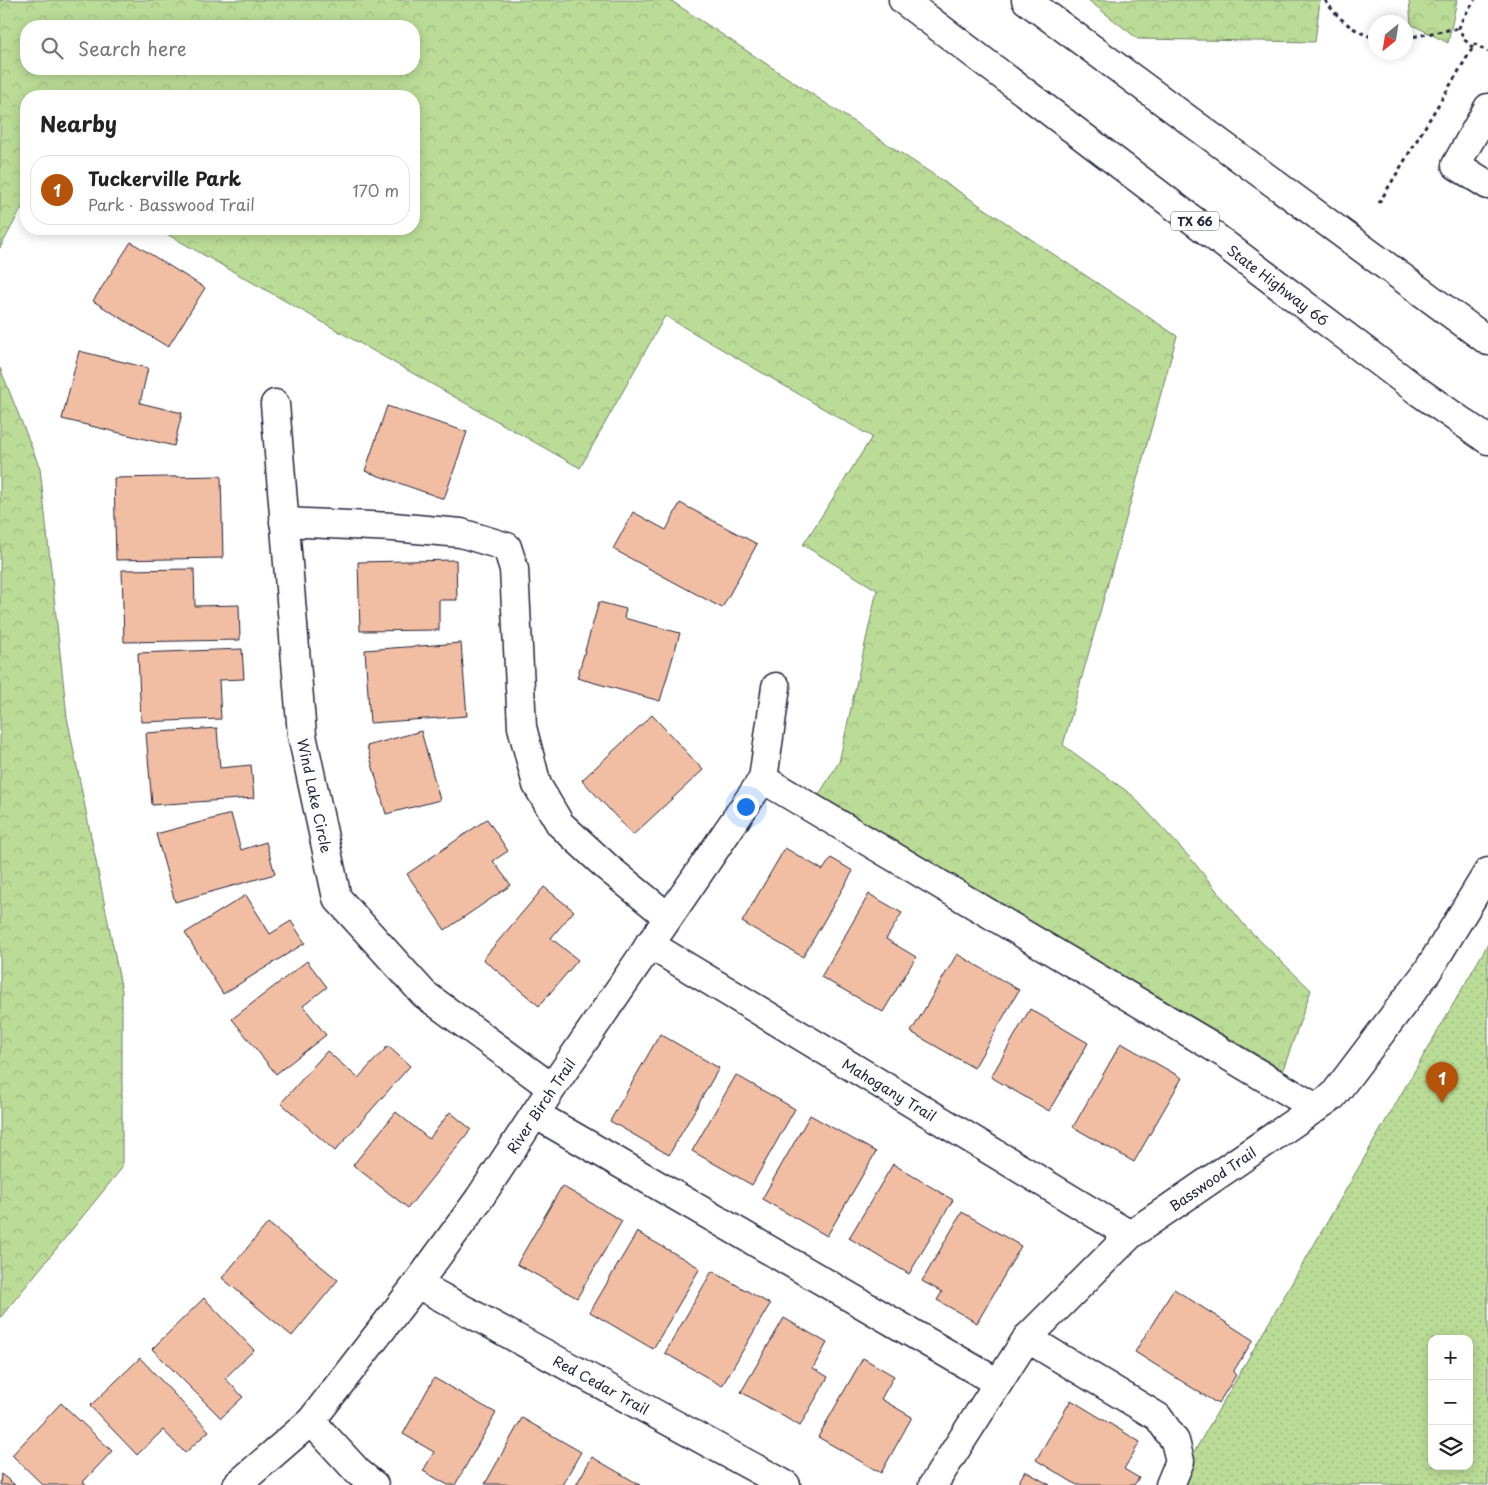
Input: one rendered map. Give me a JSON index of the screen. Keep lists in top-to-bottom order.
{
  "streets": {
    "street": [
      "TX 66",
      "State Highway 66",
      "Wind Lake Circle",
      "Mahogany Trail",
      "River Birch Trail",
      "Basswood Trail",
      "Red Cedar Trail"
    ]
  },
  "crossings": [
    ["Wind Lake Circle", "River Birch Trail"],
    ["Mahogany Trail", "River Birch Trail"],
    ["Mahogany Trail", "Basswood Trail"],
    ["River Birch Trail", "Red Cedar Trail"]
  ],
  "north": "bottom left",
  "page": {
    "search": "Search here",
    "heading": "Nearby",
    "list": [
      {
        "mark": "1",
        "name": "Tuckerville Park",
        "note": "Park · Basswood Trail",
        "value": "170 m"
      }
    ],
    "pins": "1",
    "map_buttons": ["+", "−"]
  }
}
